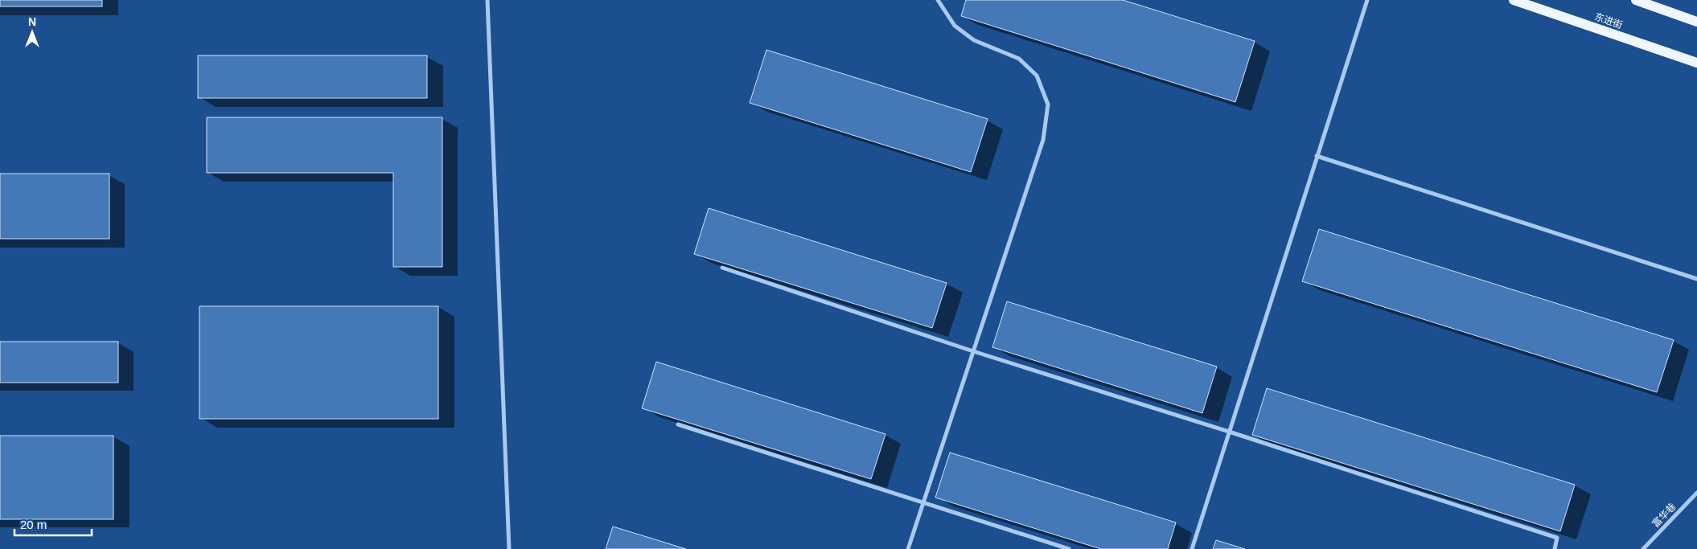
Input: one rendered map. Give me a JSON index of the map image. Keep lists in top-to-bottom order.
{
  "streets": {
    "main road": ["东进街"],
    "street": ["富华巷"]
  },
  "scale_bar": "20 m",
  "north": "top"
}
